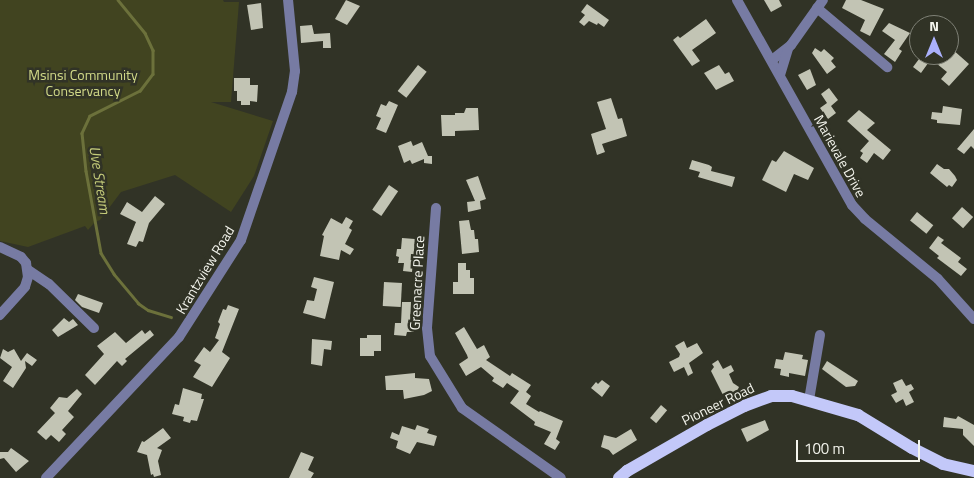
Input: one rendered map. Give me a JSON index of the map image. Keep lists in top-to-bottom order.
{
  "streets": {
    "main road": ["Pioneer Road"],
    "street": ["Marievale Drive", "Krantzview Road", "Greenacre Place"]
  },
  "water": ["Uve Stream"],
  "parks": ["Msinsi Community Conservancy"],
  "scale_bar": "100 m",
  "north": "top"
}
